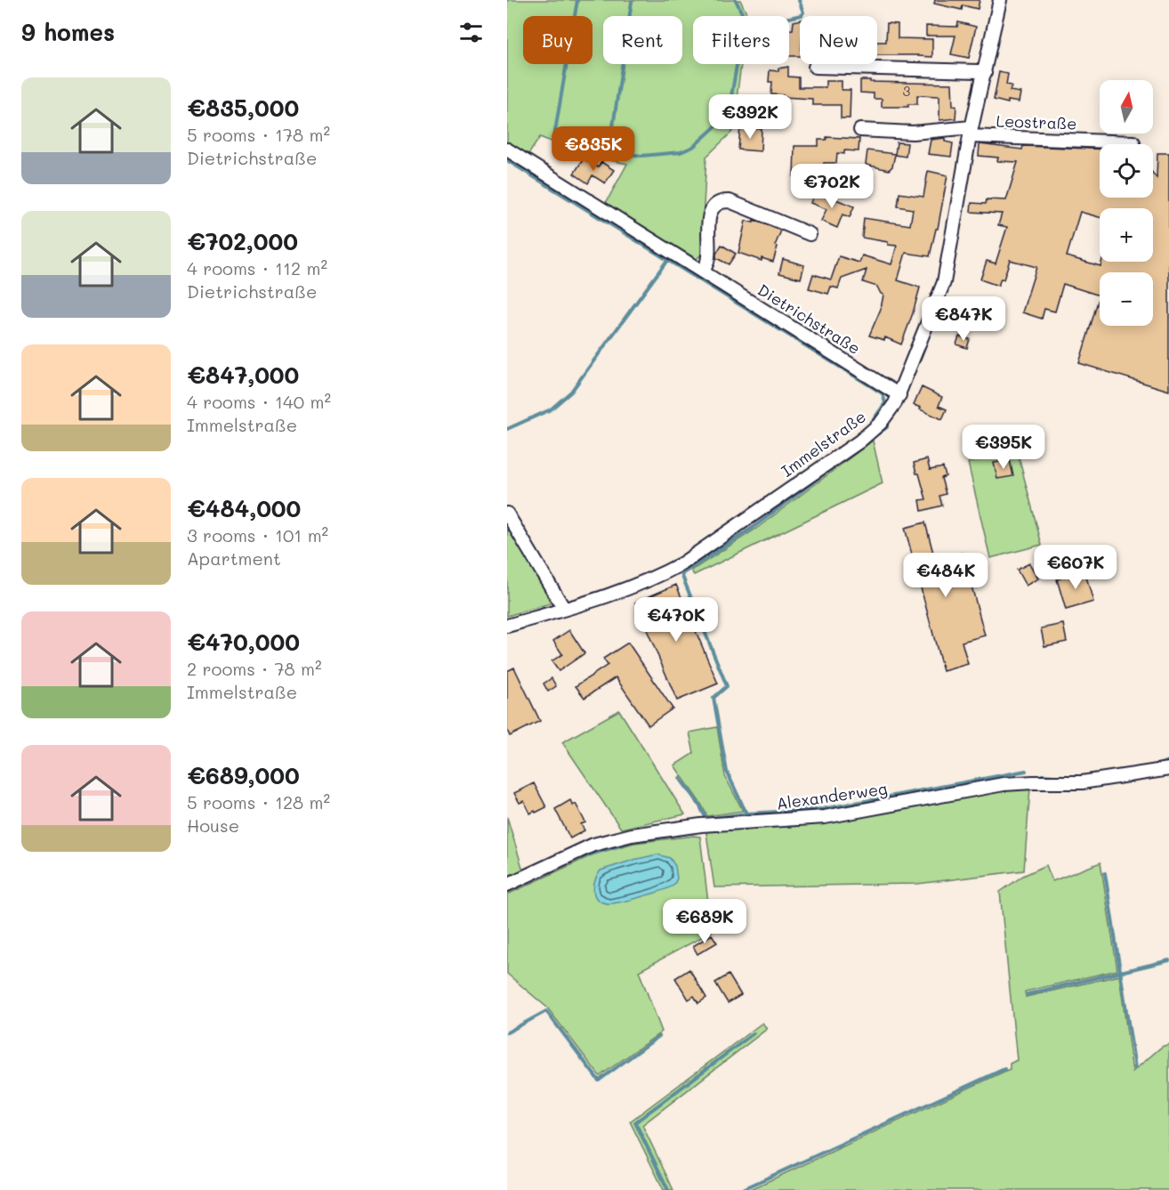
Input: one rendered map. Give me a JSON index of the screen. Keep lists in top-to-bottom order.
{
  "streets": {
    "street": [
      "Leostraße",
      "Dietrichstraße",
      "Immelstraße",
      "Alexanderweg"
    ]
  },
  "crossings": [
    ["Leostraße", "Immelstraße"],
    ["Dietrichstraße", "Immelstraße"]
  ],
  "house_numbers": ["3"],
  "north": "top",
  "page": {
    "heading": "9 homes",
    "chip": [
      "Buy",
      "Rent",
      "Filters",
      "New"
    ],
    "list": [
      {
        "name": "€835,000",
        "note": "5 rooms · 178 m² · Dietrichstraße"
      },
      {
        "name": "€702,000",
        "note": "4 rooms · 112 m² · Dietrichstraße"
      },
      {
        "name": "€847,000",
        "note": "4 rooms · 140 m² · Immelstraße"
      },
      {
        "name": "€484,000",
        "note": "3 rooms · 101 m² · Apartment"
      },
      {
        "name": "€470,000",
        "note": "2 rooms · 78 m² · Immelstraße"
      },
      {
        "name": "€689,000",
        "note": "5 rooms · 128 m² · House"
      }
    ],
    "map_buttons": ["+", "−"],
    "price": [
      "€392K",
      "€835K",
      "€702K",
      "€847K",
      "€395K",
      "€607K",
      "€484K",
      "€470K",
      "€689K"
    ]
  }
}
